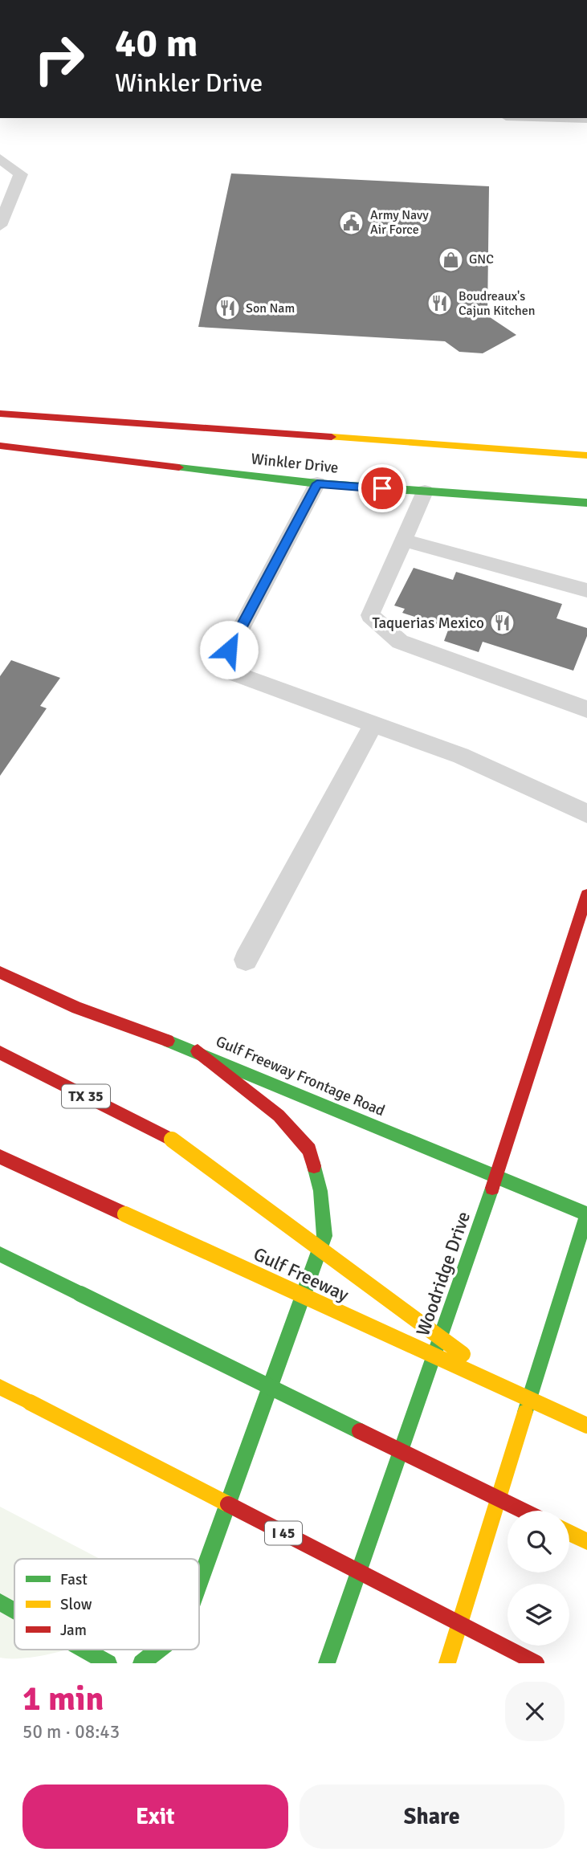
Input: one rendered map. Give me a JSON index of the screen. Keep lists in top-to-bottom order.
{
  "streets": {
    "main road": [
      "Winkler Drive",
      "Gulf Freeway Frontage Road",
      "TX 35",
      "Woodridge Drive",
      "Gulf Freeway",
      "I 45"
    ]
  },
  "crossings": [
    ["Gulf Freeway Frontage Road", "Woodridge Drive"],
    ["TX 35", "Gulf Freeway"]
  ],
  "places": {
    "public building": ["Army Navy Air Force"],
    "shop": ["GNC"],
    "restaurant": ["Boudreaux's Cajun Kitchen", "Son Nam", "Taquerias Mexico"]
  },
  "legend": ["Fast", "Slow", "Jam"],
  "page": {
    "turn": ["40 m", "Winkler Drive"],
    "heading": ["1 min", "50 m · 08:43"],
    "buttons": ["Exit", "Share"]
  }
}
